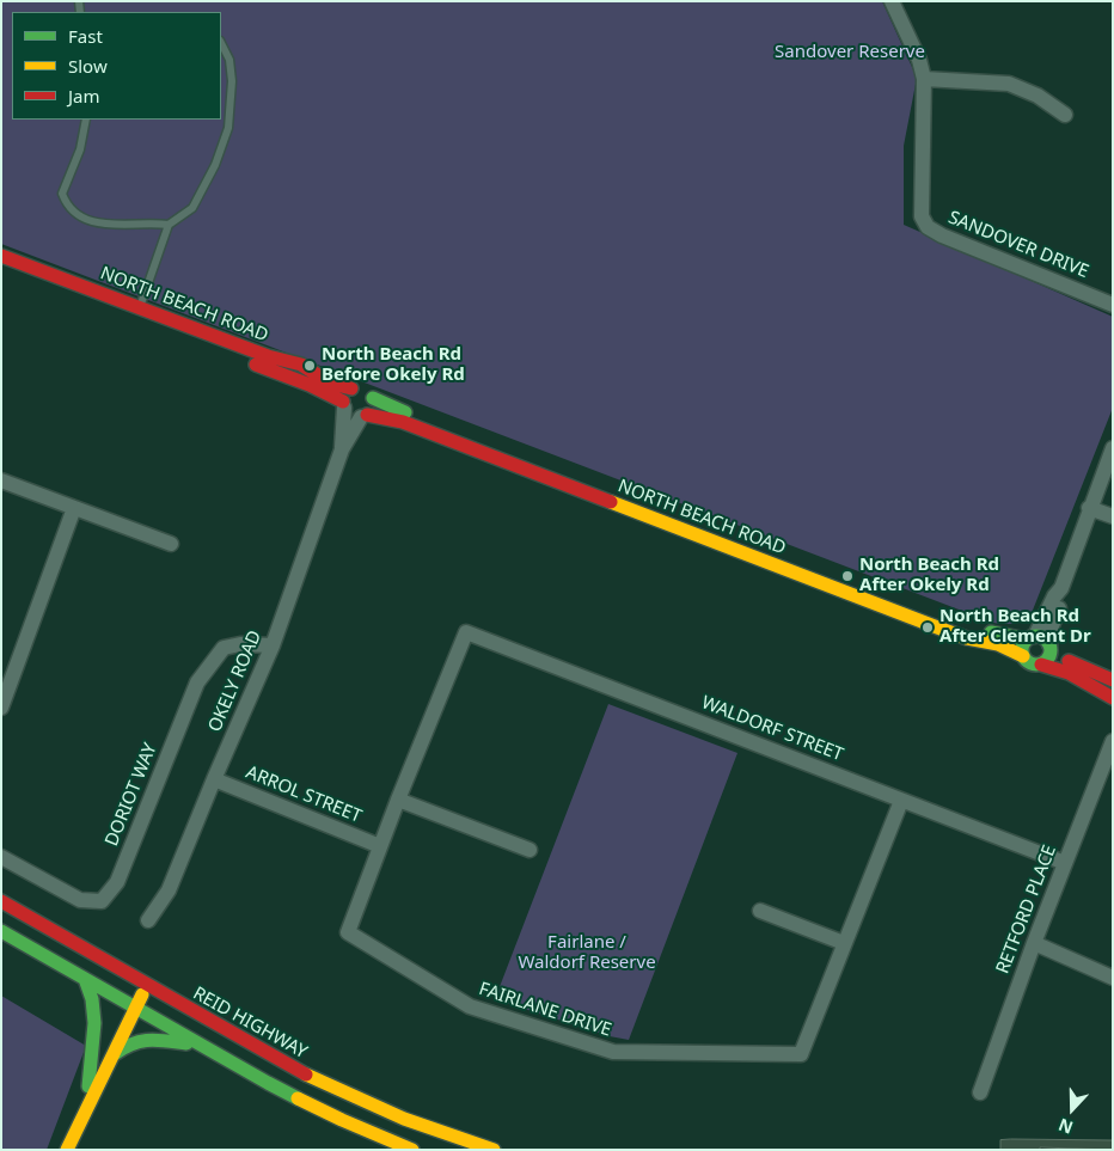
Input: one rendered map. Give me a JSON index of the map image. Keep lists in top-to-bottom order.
{
  "streets": {
    "main road": ["NORTH BEACH ROAD", "REID HIGHWAY"],
    "street": [
      "SANDOVER DRIVE",
      "OKELY ROAD",
      "WALDORF STREET",
      "DORIOT WAY",
      "ARROL STREET",
      "RETFORD PLACE",
      "FAIRLANE DRIVE"
    ]
  },
  "crossings": [
    ["NORTH BEACH ROAD", "OKELY ROAD"],
    ["OKELY ROAD", "DORIOT WAY"],
    ["OKELY ROAD", "ARROL STREET"],
    ["WALDORF STREET", "RETFORD PLACE"],
    ["WALDORF STREET", "FAIRLANE DRIVE"],
    ["ARROL STREET", "FAIRLANE DRIVE"]
  ],
  "parks": ["Sandover Reserve", "Fairlane / Waldorf Reserve"],
  "places": ["North Beach Rd Before Okely Rd", "North Beach Rd After Okely Rd", "North Beach Rd After Clement Dr"],
  "legend": ["Fast", "Slow", "Jam"],
  "north": "bottom"
}
